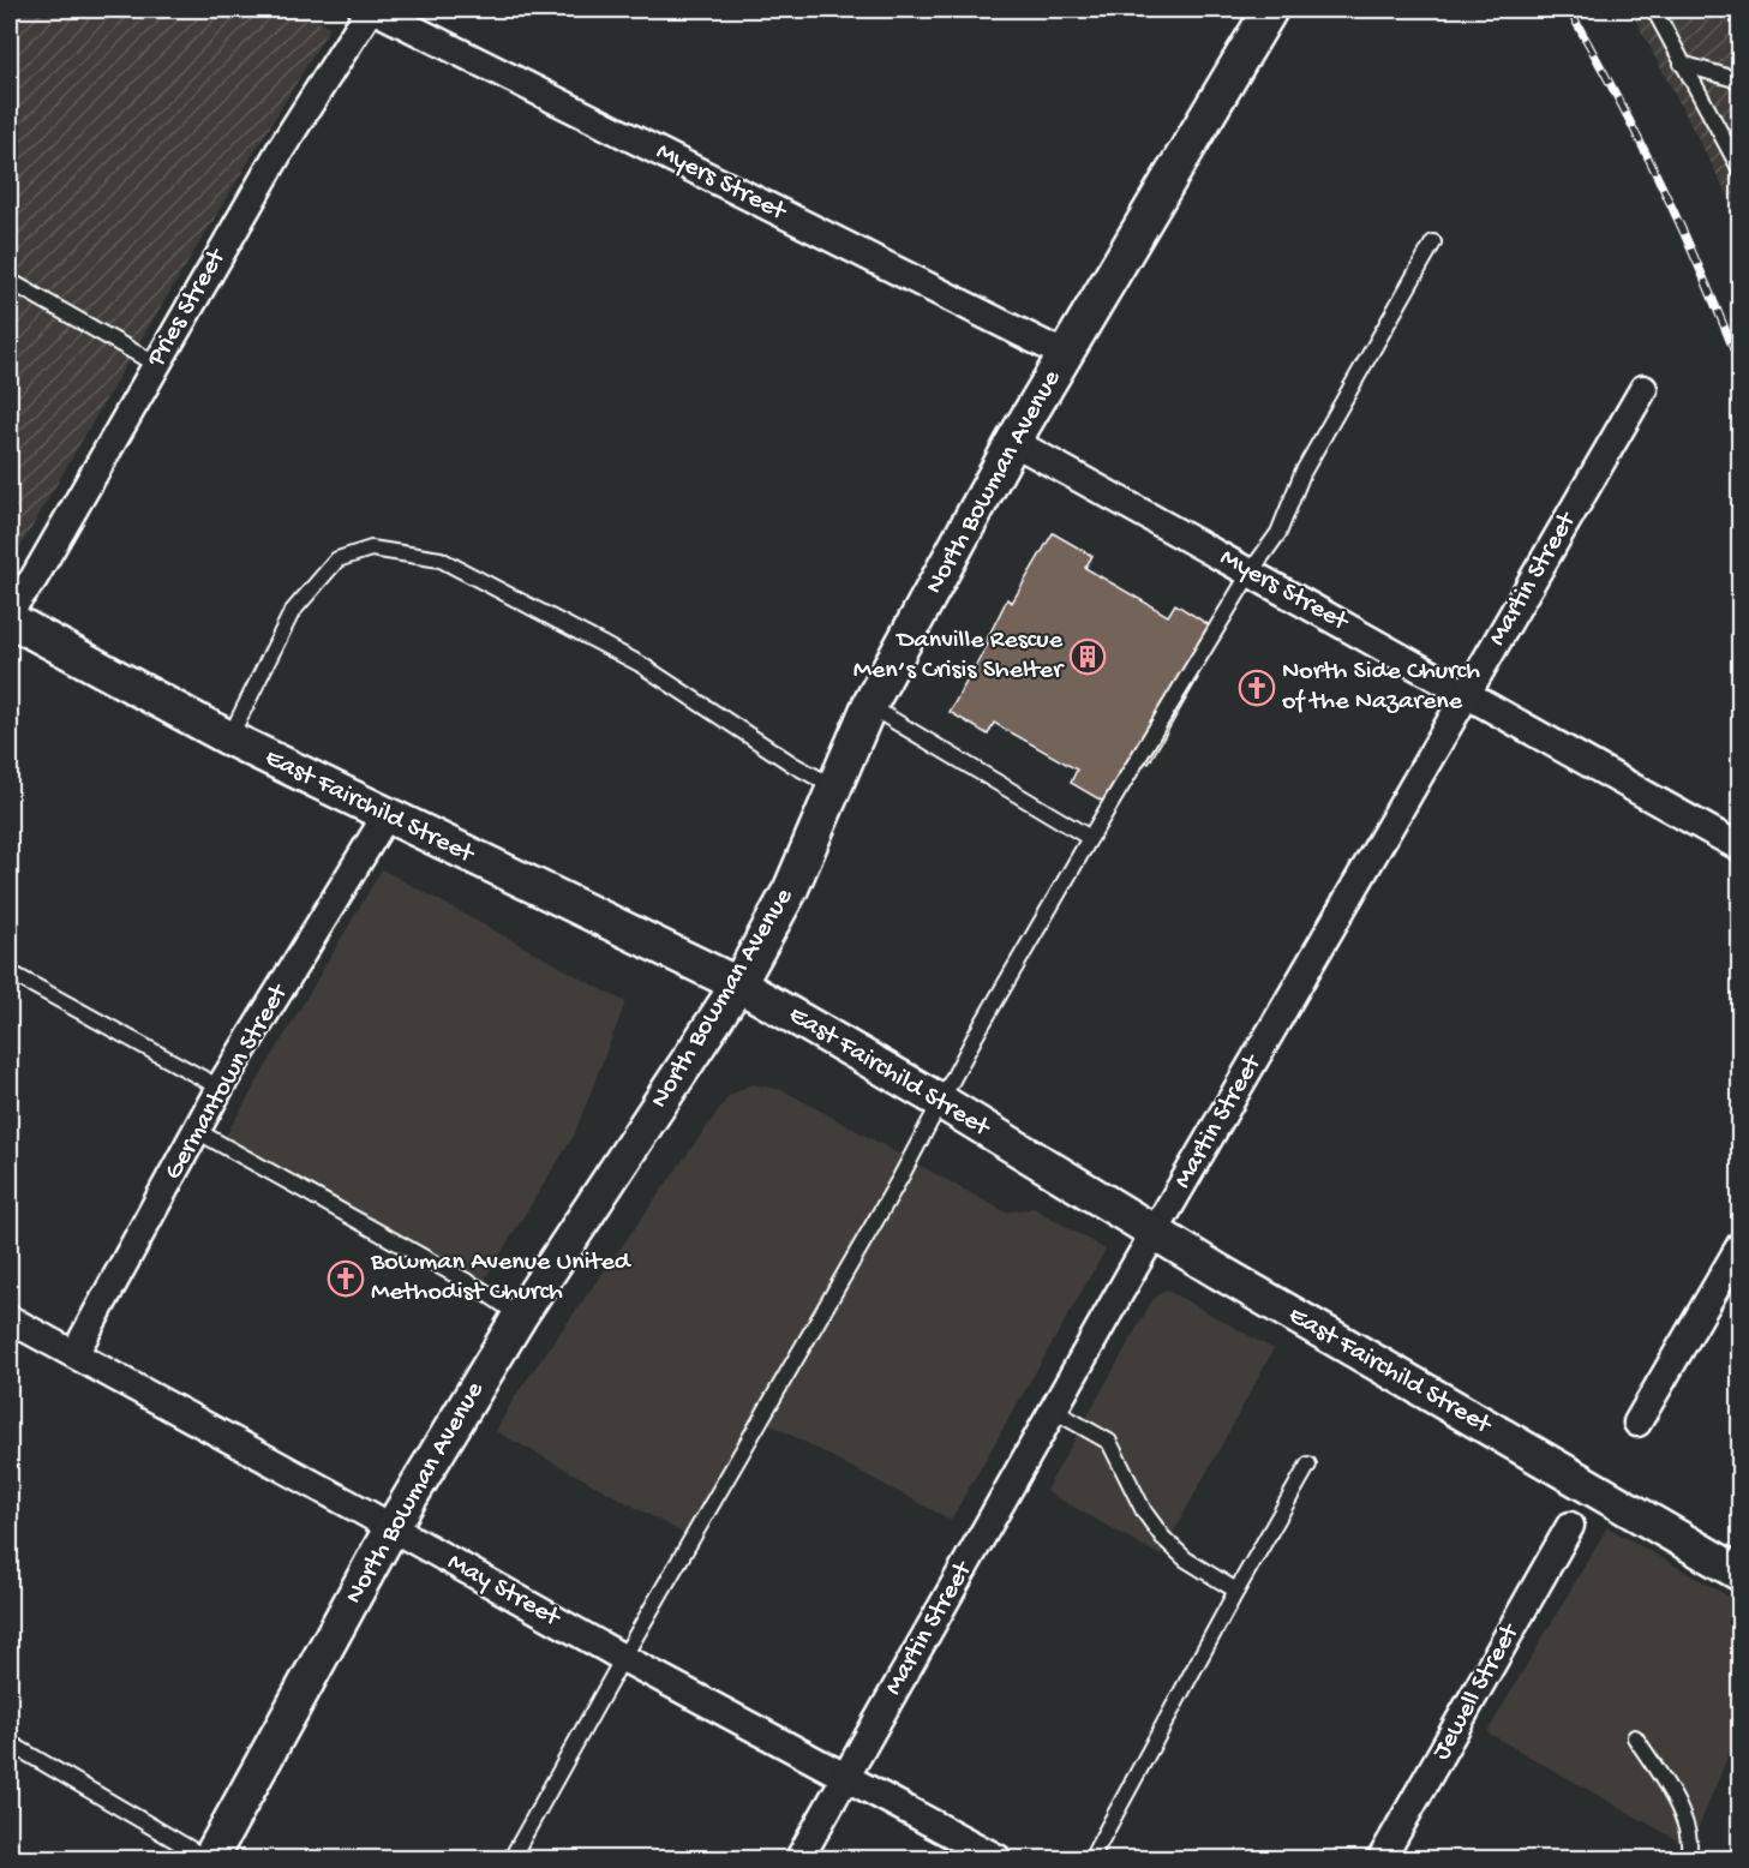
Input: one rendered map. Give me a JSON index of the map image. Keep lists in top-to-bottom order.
{
  "streets": {
    "street": [
      "Myers Street",
      "Pries Street",
      "North Bowman Avenue",
      "Martin Street",
      "East Fairchild Street",
      "Germantown Street",
      "May Street",
      "Jewell Street"
    ]
  },
  "crossings": [
    ["Myers Street", "Pries Street"],
    ["Myers Street", "North Bowman Avenue"],
    ["Myers Street", "Martin Street"],
    ["North Bowman Avenue", "East Fairchild Street"],
    ["North Bowman Avenue", "May Street"],
    ["Martin Street", "East Fairchild Street"],
    ["Martin Street", "May Street"],
    ["East Fairchild Street", "Germantown Street"],
    ["Germantown Street", "May Street"]
  ],
  "places": {
    "building": ["Danville Rescue Men’s Crisis Shelter"],
    "church": ["North Side Church of the Nazarene", "Bowman Avenue United Methodist Church"]
  }
}
